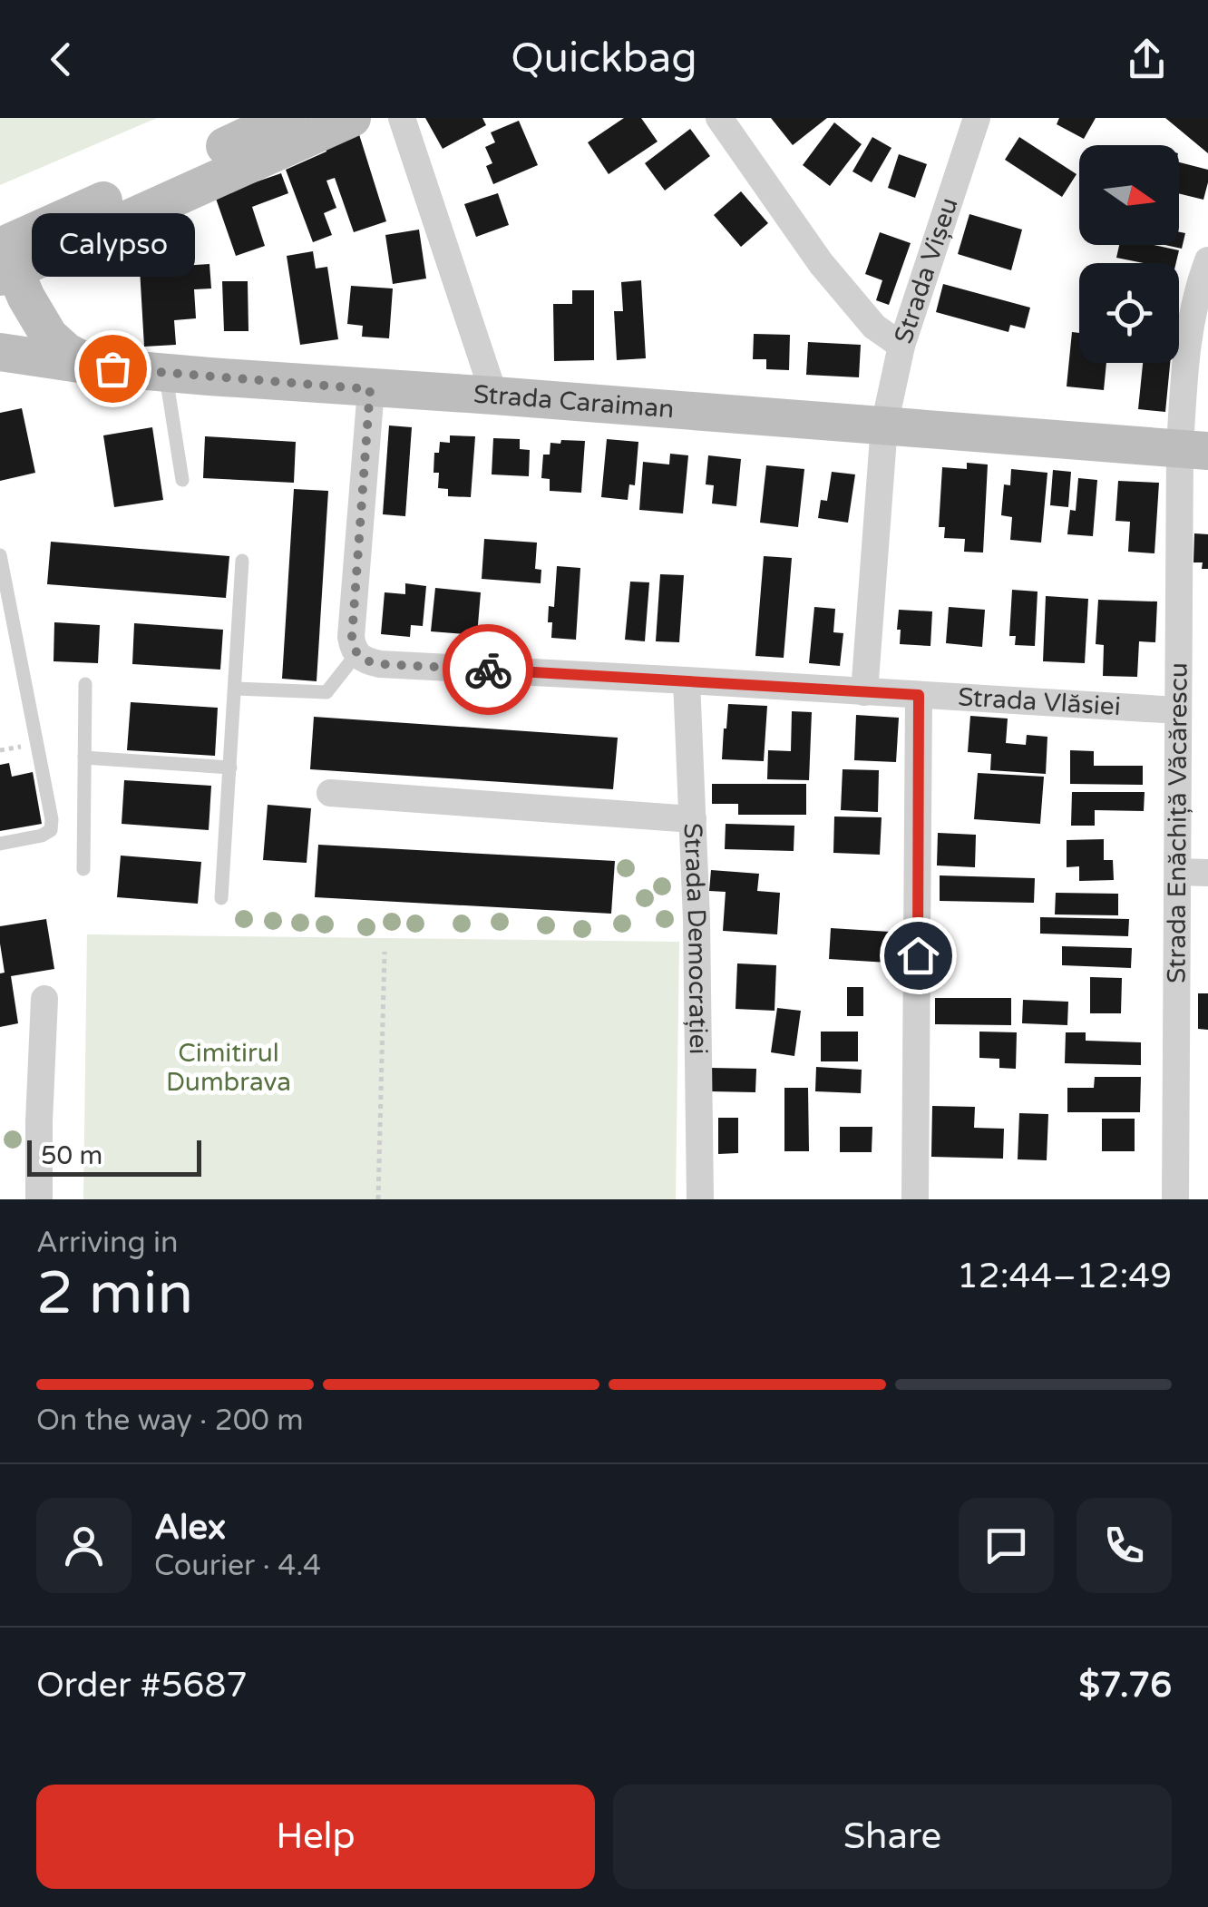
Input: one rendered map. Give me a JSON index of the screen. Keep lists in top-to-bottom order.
{
  "streets": {
    "main road": ["Strada Caraiman"],
    "street": [
      "Strada Vișeu",
      "Strada Vlăsiei",
      "Strada Enăchiță Văcărescu",
      "Strada Democrației"
    ]
  },
  "crossings": [
    ["Strada Vișeu", "Strada Caraiman"],
    ["Strada Vișeu", "Strada Vlăsiei"],
    ["Strada Caraiman", "Strada Enăchiță Văcărescu"],
    ["Strada Vlăsiei", "Strada Enăchiță Văcărescu"],
    ["Strada Vlăsiei", "Strada Democrației"]
  ],
  "parks": ["Cimitirul Dumbrava"],
  "places": ["Calypso"],
  "scale_bar": "50 m",
  "north": "right",
  "page": {
    "header": "Quickbag",
    "bubble": "Calypso",
    "scale": "50 m",
    "heading": ["2 min", "Arriving in", "12:44–12:49"],
    "panel": [
      "Alex",
      "Courier · 4.4",
      "Order #5687",
      "$7.76"
    ],
    "bar": "On the way · 200 m",
    "buttons": ["Help", "Share"]
  }
}
